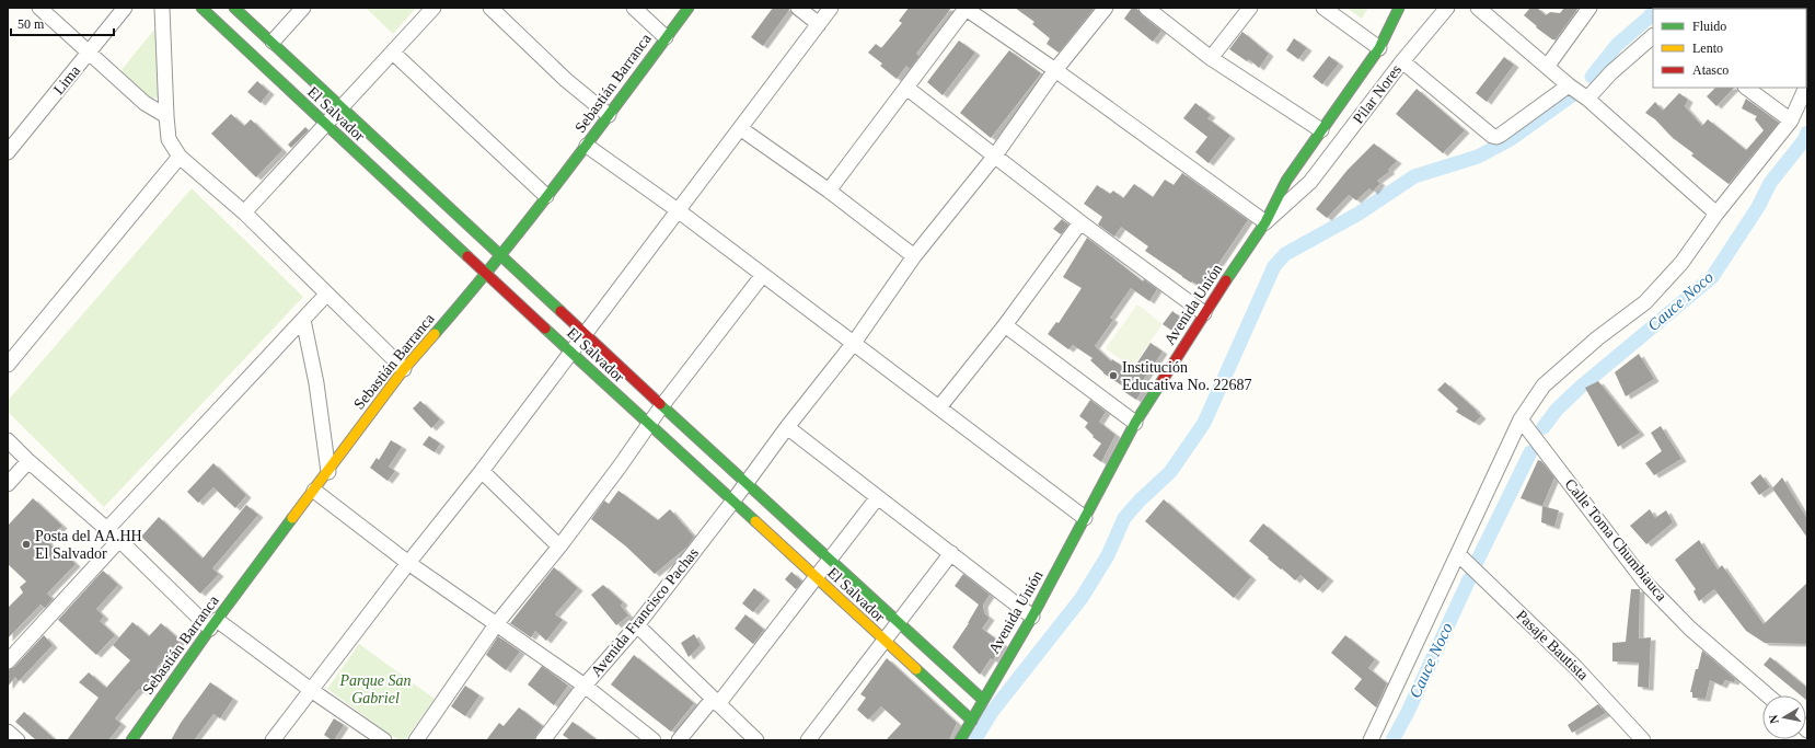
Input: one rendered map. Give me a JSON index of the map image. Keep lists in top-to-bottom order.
{
  "streets": {
    "street": [
      "Lima",
      "Sebastián Barranca",
      "Pilar Nores",
      "El Salvador",
      "Avenida Unión",
      "Calle Toma Chumbiauca",
      "Avenida Francisco Pachas",
      "Pasaje Bautista"
    ]
  },
  "crossings": [
    ["Sebastián Barranca", "El Salvador"],
    ["Pilar Nores", "Avenida Unión"],
    ["El Salvador", "Avenida Unión"],
    ["El Salvador", "Avenida Francisco Pachas"]
  ],
  "water": ["Cauce Noco"],
  "parks": ["Parque San Gabriel"],
  "places": ["Institución Educativa No. 22687", "Posta del AA.HH El Salvador"],
  "legend": ["Fluido", "Lento", "Atasco"],
  "scale_bar": "50 m",
  "north": "left"
}
